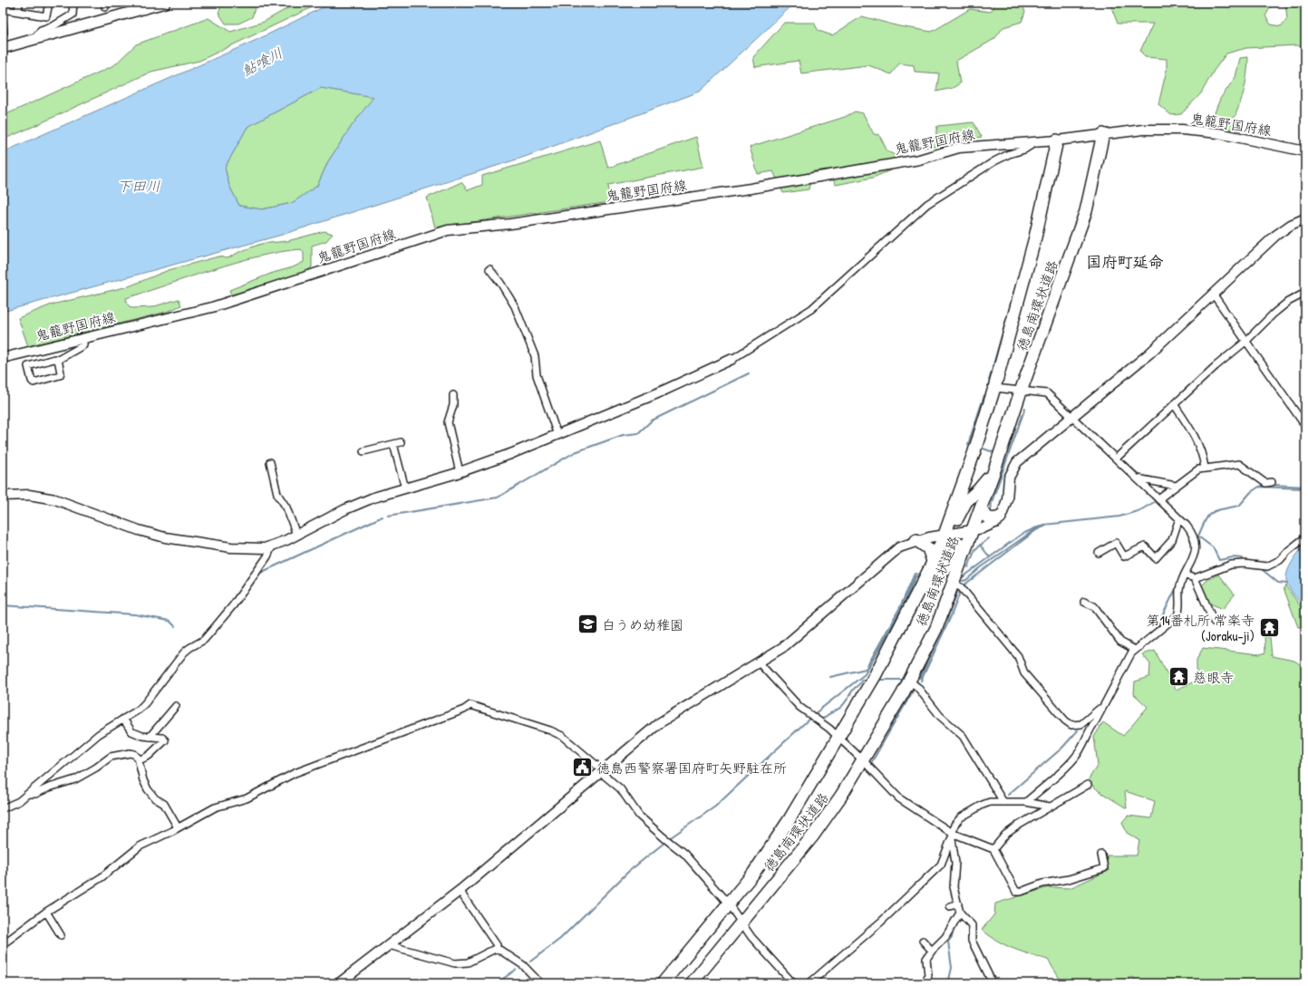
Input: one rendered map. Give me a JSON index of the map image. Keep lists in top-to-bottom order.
{
  "streets": {
    "highway": ["徳島南環状道路"],
    "street": ["鬼籠野国府線"]
  },
  "crossings": [
    ["鬼籠野国府線", "徳島南環状道路"]
  ],
  "districts": ["国府町延命"],
  "water": ["鮎喰川", "下田川"],
  "places": {
    "school or university": ["白うめ幼稚園"],
    "temple": ["第14番札所 常楽寺 (Joraku-ji)", "慈眼寺"],
    "public building": ["徳島西警察署国府町矢野駐在所"]
  }
}
